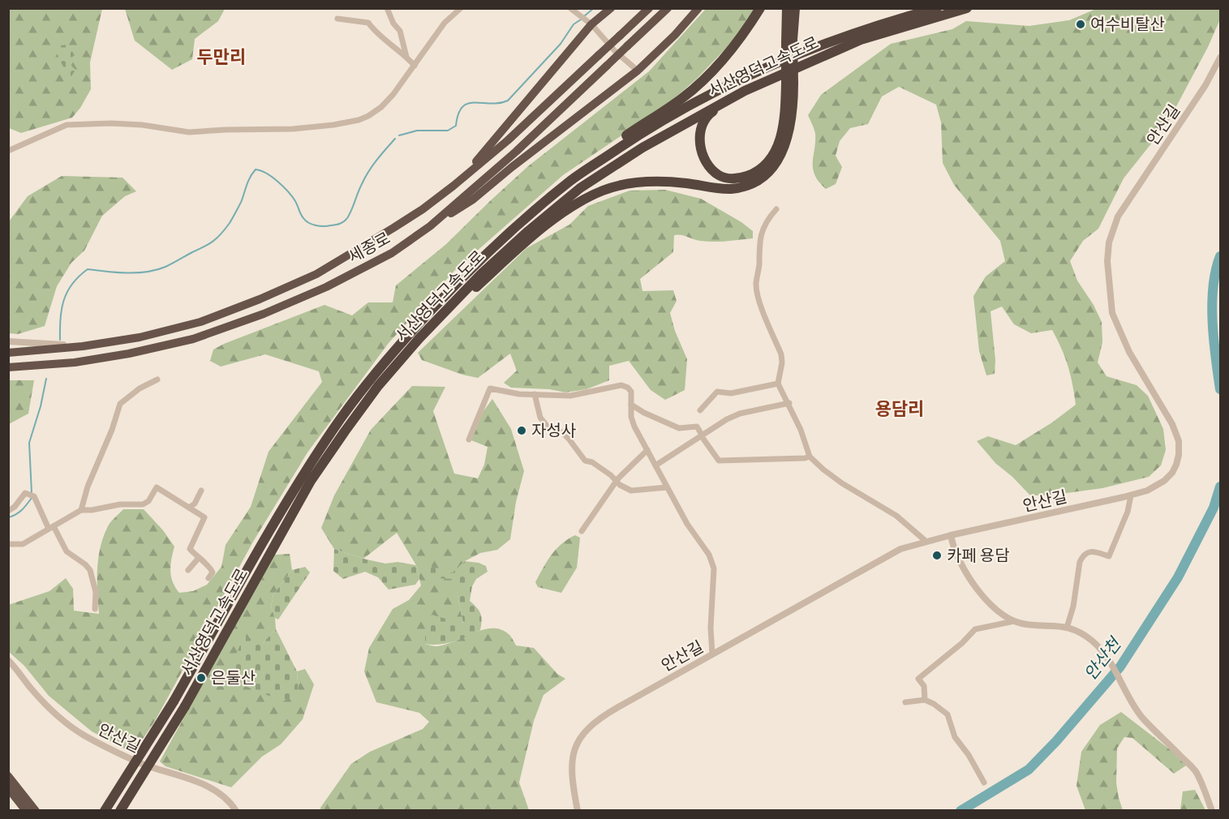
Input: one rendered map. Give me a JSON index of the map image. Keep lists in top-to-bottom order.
{
  "streets": {
    "highway": ["서산영덕고속도로", "세종로"],
    "street": ["안산길"]
  },
  "districts": ["두만리", "용담리"],
  "water": ["안산천"],
  "places": [
    "여수비탈산",
    "자성사",
    "카페 용담",
    "은둘산"
  ]
}
